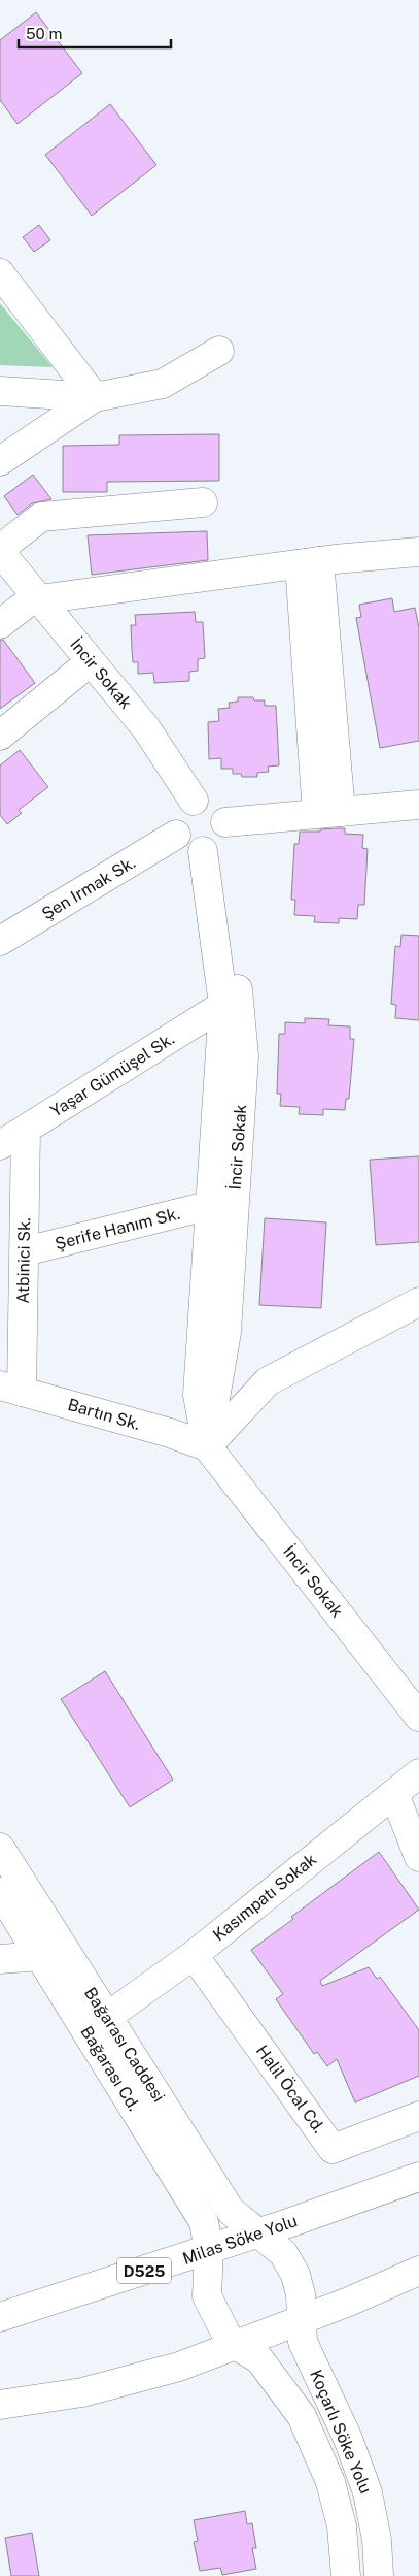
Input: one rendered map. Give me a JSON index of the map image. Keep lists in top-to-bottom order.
{
  "streets": {
    "main road": [
      "İncir Sokak",
      "Şen Irmak Sk.",
      "Yaşar Gümüşel Sk.",
      "Şerife Hanım Sk.",
      "Atbinici Sk.",
      "Bartın Sk.",
      "Kasımpatı Sokak",
      "Bağarası Caddesi",
      "Bağarası Cd.",
      "Halil Öcal Cd.",
      "Milas Söke Yolu",
      "D525",
      "Koçarlı Söke Yolu"
    ]
  },
  "crossings": [
    ["İncir Sokak", "Şen Irmak Sk."],
    ["İncir Sokak", "Yaşar Gümüşel Sk."],
    ["İncir Sokak", "Şerife Hanım Sk."],
    ["İncir Sokak", "Bartın Sk."],
    ["Yaşar Gümüşel Sk.", "Atbinici Sk."],
    ["Şerife Hanım Sk.", "Atbinici Sk."],
    ["Atbinici Sk.", "Bartın Sk."],
    ["Kasımpatı Sokak", "Bağarası Caddesi"],
    ["Kasımpatı Sokak", "Halil Öcal Cd."],
    ["Bağarası Caddesi", "Bağarası Cd."],
    ["Bağarası Caddesi", "Milas Söke Yolu"],
    ["Bağarası Caddesi", "Koçarlı Söke Yolu"],
    ["Bağarası Cd.", "Milas Söke Yolu"],
    ["Bağarası Cd.", "Koçarlı Söke Yolu"],
    ["Milas Söke Yolu", "Koçarlı Söke Yolu"]
  ],
  "scale_bar": "50 m"
}
